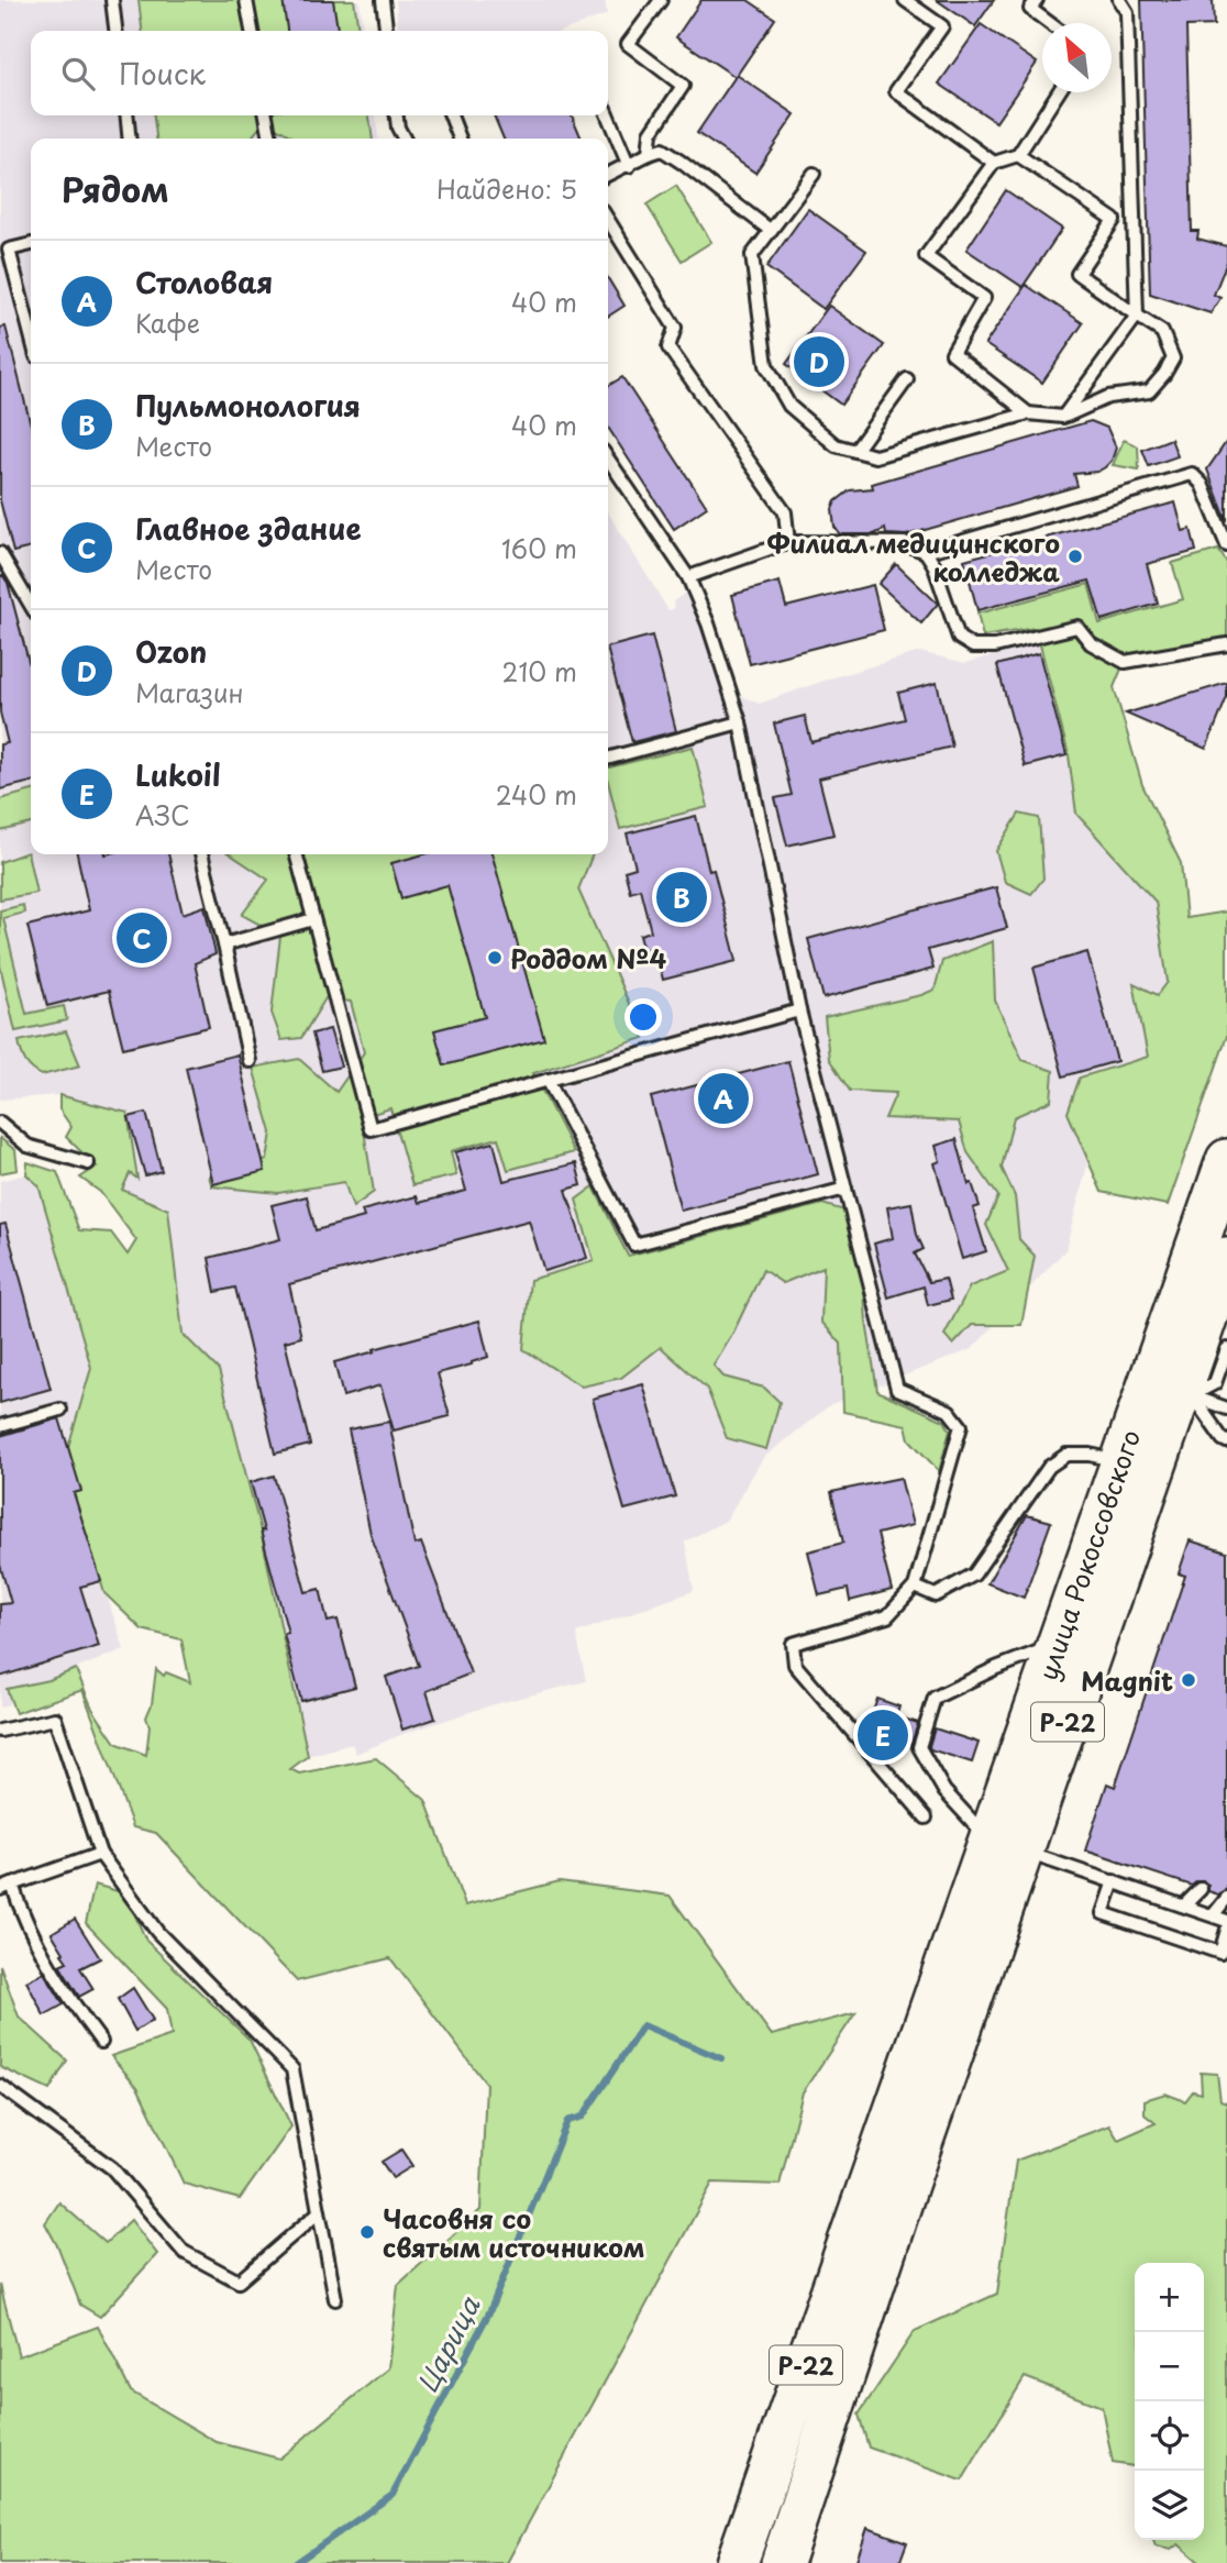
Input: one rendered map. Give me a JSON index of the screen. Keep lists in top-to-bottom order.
{
  "streets": {
    "highway": ["улица Рокоссовского", "Р-22"]
  },
  "crossings": [
    ["улица Рокоссовского", "Р-22"]
  ],
  "water": ["Царица"],
  "places": [
    "Филиал медицинского колледжа",
    "Роддом №4",
    "Magnit",
    "Часовня со святым источником"
  ],
  "north": "top left",
  "page": {
    "search": "Поиск",
    "heading": ["Рядом", "Найдено: 5"],
    "list": [
      {
        "mark": "A",
        "name": "Столовая",
        "note": "Кафе",
        "value": "40 m"
      },
      {
        "mark": "B",
        "name": "Пульмонология",
        "note": "Место",
        "value": "40 m"
      },
      {
        "mark": "C",
        "name": "Главное здание",
        "note": "Место",
        "value": "160 m"
      },
      {
        "mark": "D",
        "name": "Ozon",
        "note": "Магазин",
        "value": "210 m"
      },
      {
        "mark": "E",
        "name": "Lukoil",
        "note": "АЗС",
        "value": "240 m"
      }
    ],
    "pins": [
      "D",
      "B",
      "C",
      "A",
      "E"
    ],
    "map_buttons": ["+", "−"]
  }
}
